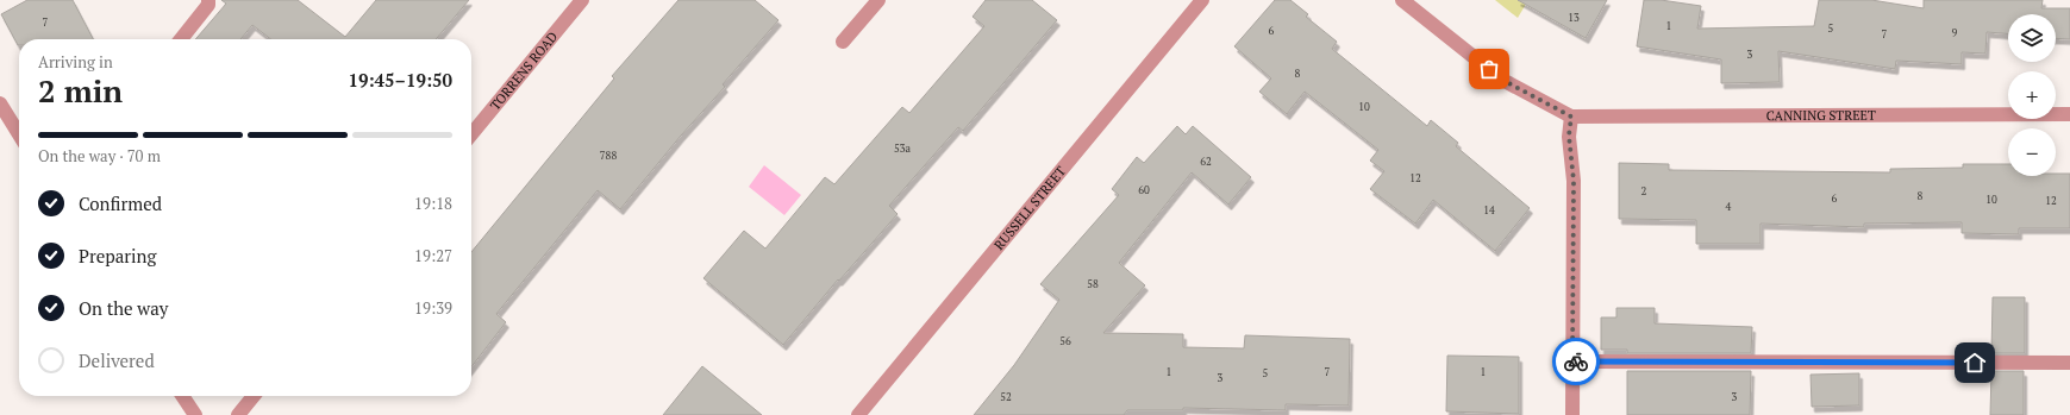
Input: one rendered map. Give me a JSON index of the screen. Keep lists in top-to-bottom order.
{
  "streets": {
    "street": ["TORRENS ROAD", "CANNING STREET", "RUSSELL STREET"]
  },
  "house_numbers": [
    "13",
    "7",
    "1",
    "5",
    "6",
    "9",
    "7",
    "3",
    "8",
    "10",
    "53a",
    "788",
    "62",
    "12",
    "60",
    "2",
    "8",
    "6",
    "10",
    "12",
    "4",
    "14",
    "58",
    "56",
    "1",
    "7",
    "1",
    "5",
    "3",
    "52",
    "3"
  ],
  "page": {
    "map_buttons": ["+", "−"],
    "heading": ["2 min", "Arriving in", "19:45–19:50"],
    "bar": "On the way · 70 m",
    "list": [
      ["Confirmed", "19:18"],
      ["Preparing", "19:27"],
      ["On the way", "19:39"],
      "Delivered"
    ]
  }
}
